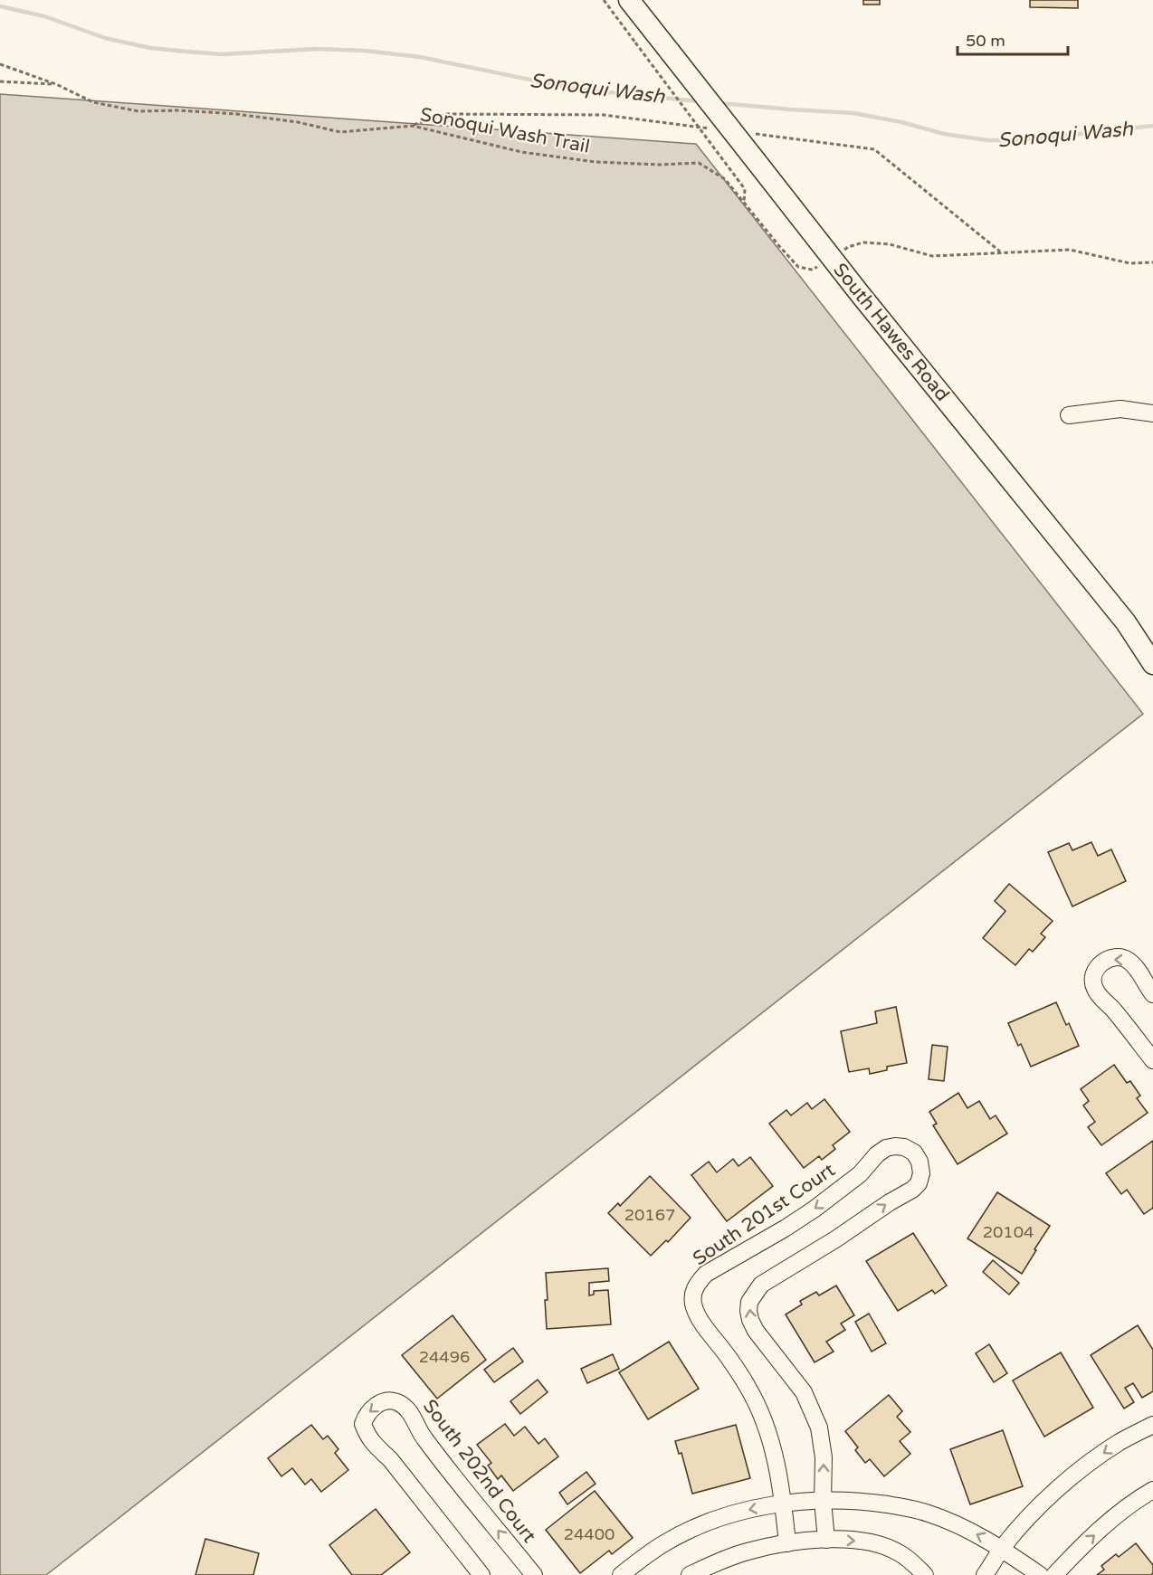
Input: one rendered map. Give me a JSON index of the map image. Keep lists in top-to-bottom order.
{
  "streets": {
    "main road": ["South Hawes Road"],
    "street": ["South 201st Court", "South 202nd Court"],
    "path": ["Sonoqui Wash Trail"]
  },
  "crossings": [
    ["Sonoqui Wash Trail", "South Hawes Road"]
  ],
  "water": ["Sonoqui Wash"],
  "house_numbers": [
    "20167",
    "20104",
    "24496",
    "24400"
  ],
  "scale_bar": "50 m"
}
